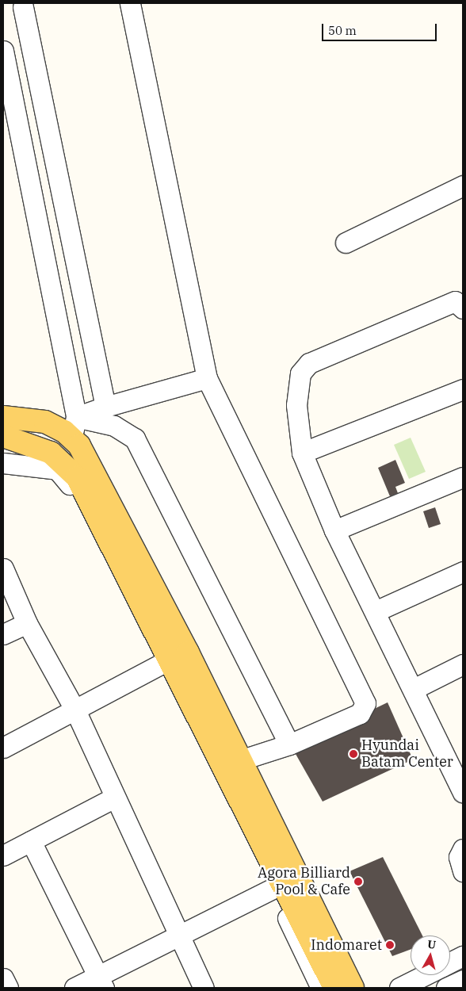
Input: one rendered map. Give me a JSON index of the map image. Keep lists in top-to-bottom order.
{
  "places": ["Hyundai Batam Center", "Agora Billiard Pool & Cafe", "Indomaret"],
  "scale_bar": "50 m",
  "north": "top"
}
